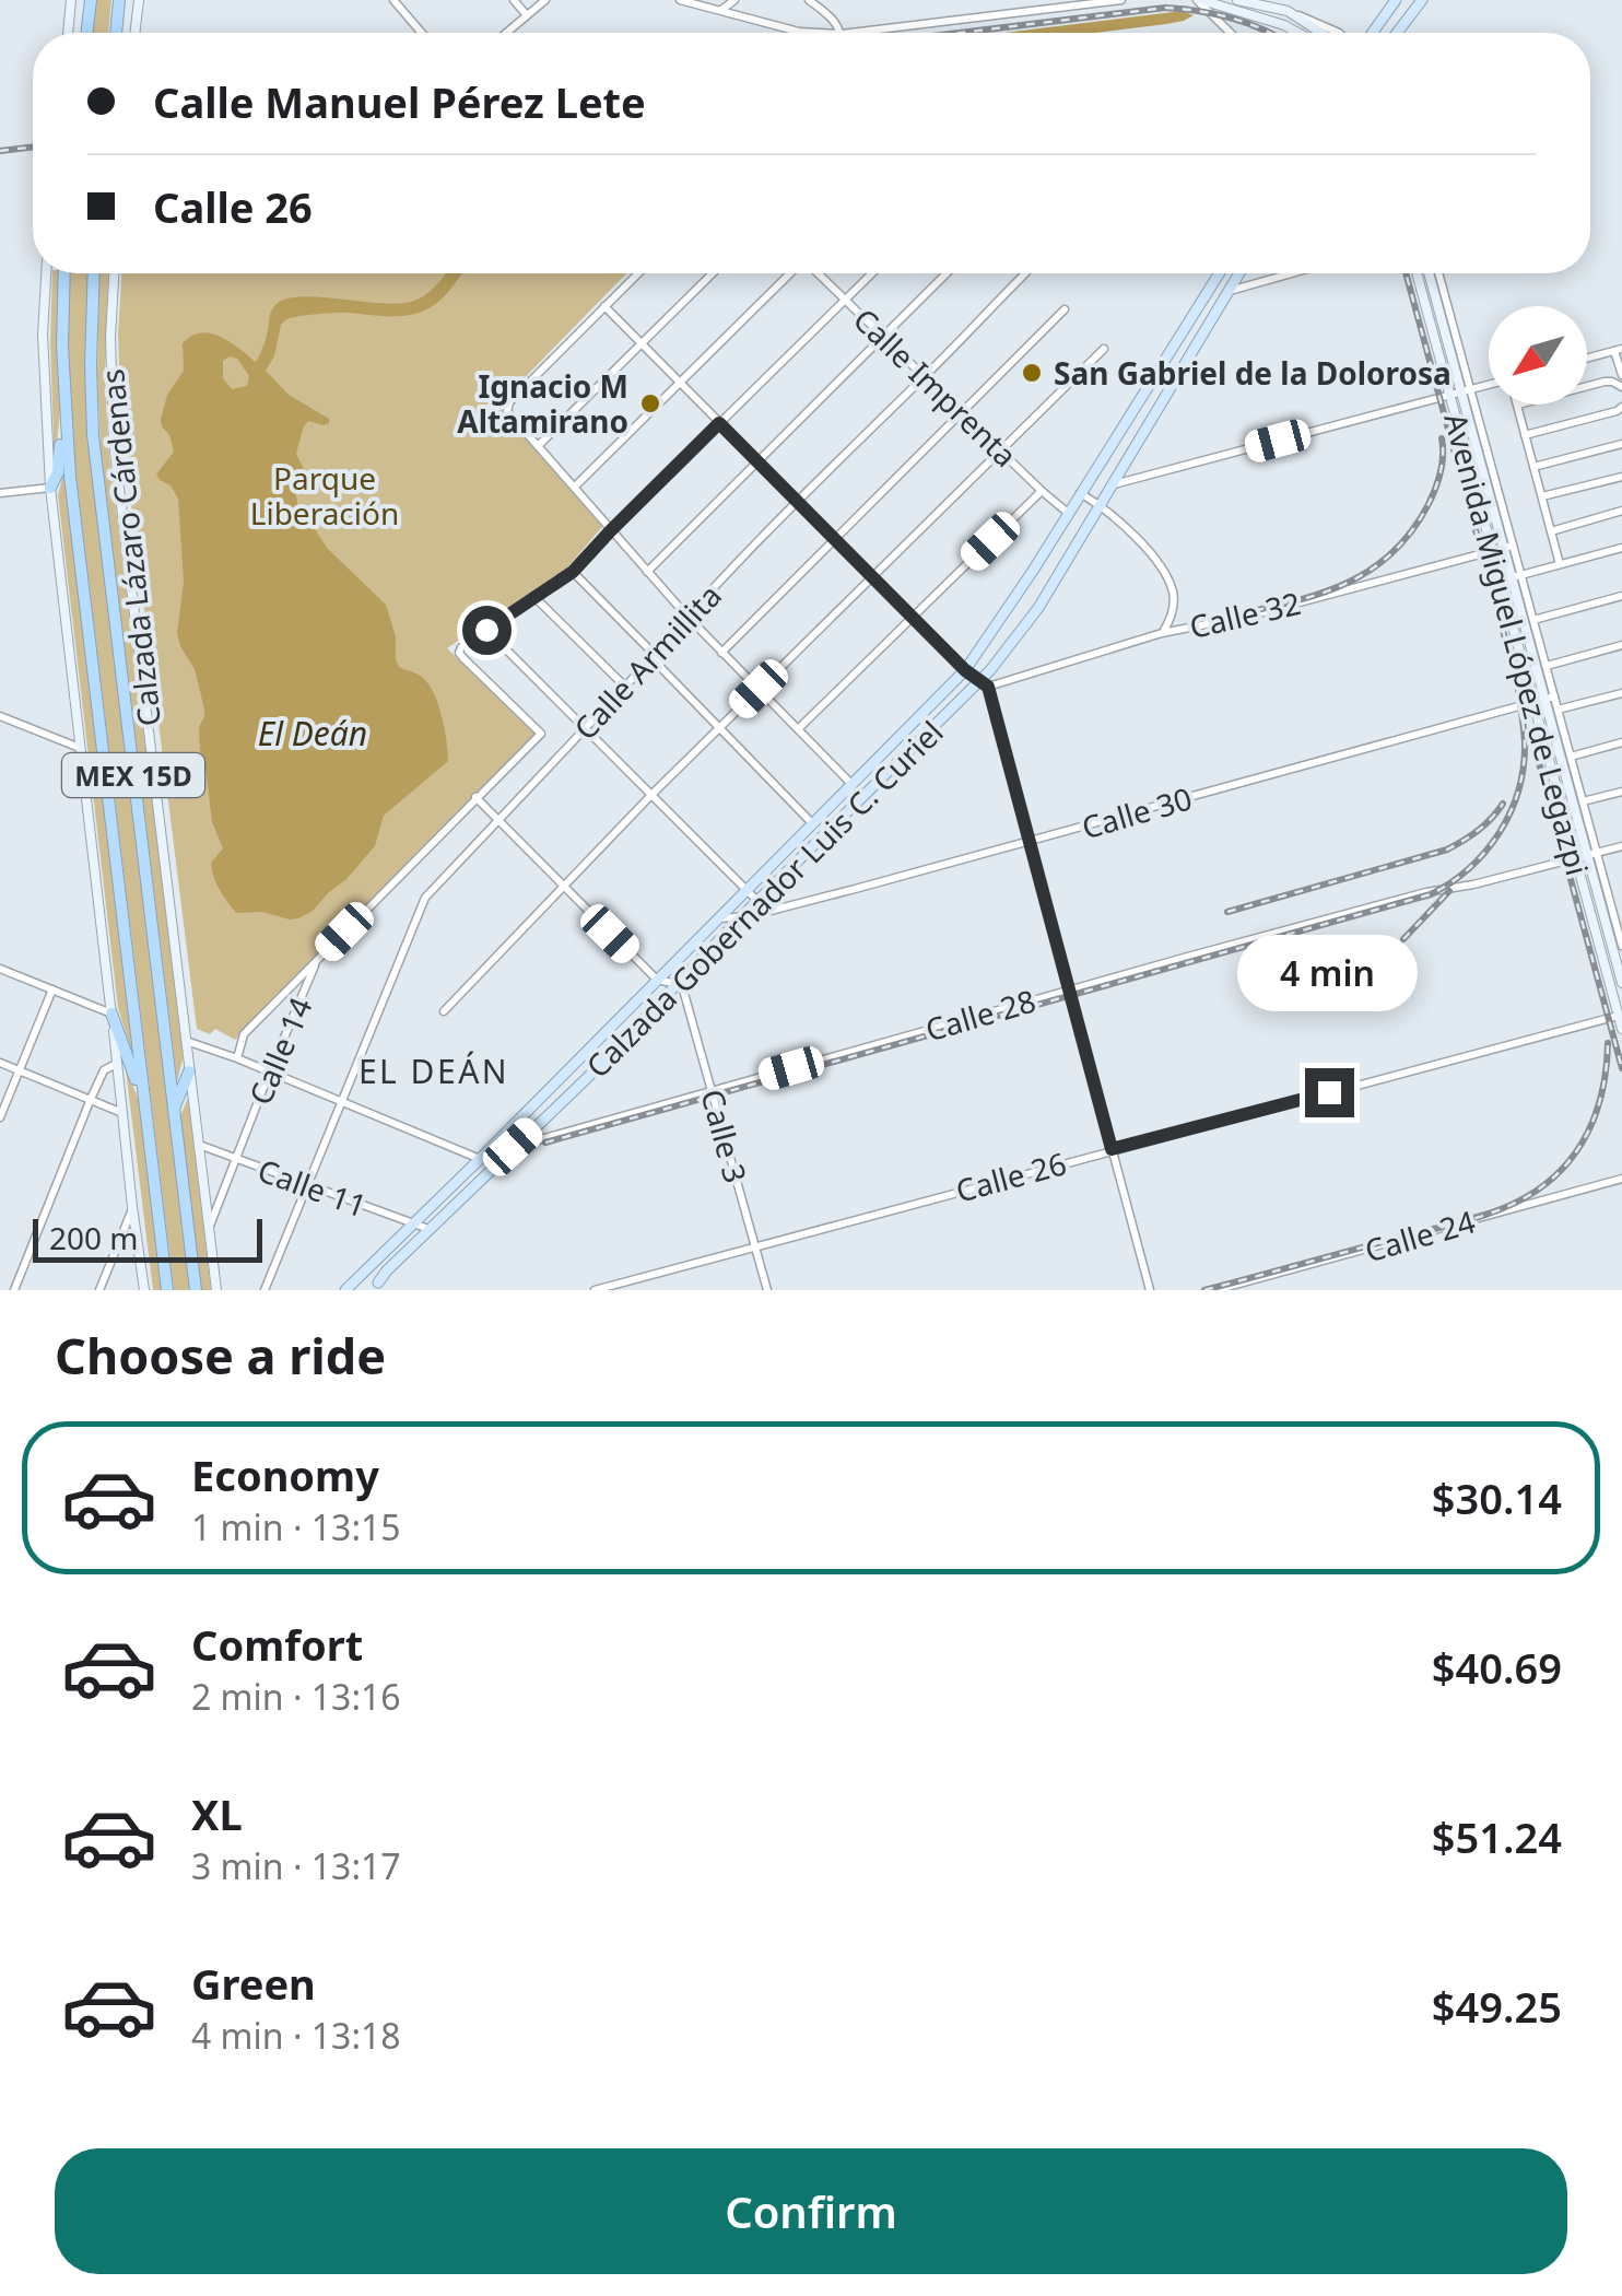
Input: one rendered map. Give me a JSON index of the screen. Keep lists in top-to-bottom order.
{
  "streets": {
    "highway": ["Calzada Lázaro Cárdenas", "MEX 15D"],
    "main road": ["Avenida Miguel López de Legazpi", "Calzada Gobernador Luis C. Curiel"],
    "street": [
      "Calle Imprenta",
      "Calle 32",
      "Calle Armillita",
      "Calle 30",
      "Calle 28",
      "Calle 14",
      "Calle 3",
      "Calle 26",
      "Calle 11",
      "Calle 24"
    ]
  },
  "crossings": [
    ["Calle Imprenta", "Calle Armillita"],
    ["Calle Imprenta", "Calzada Gobernador Luis C. Curiel"],
    ["Calzada Lázaro Cárdenas", "Calle 14"],
    ["Calzada Lázaro Cárdenas", "Calle 11"],
    ["Calle 32", "Avenida Miguel López de Legazpi"],
    ["Calle 32", "Calzada Gobernador Luis C. Curiel"],
    ["Avenida Miguel López de Legazpi", "Calle 30"],
    ["Avenida Miguel López de Legazpi", "Calle 28"],
    ["Avenida Miguel López de Legazpi", "Calle 26"],
    ["Calle Armillita", "Calle 11"],
    ["Calle 30", "Calzada Gobernador Luis C. Curiel"],
    ["Calzada Gobernador Luis C. Curiel", "Calle 28"],
    ["Calzada Gobernador Luis C. Curiel", "Calle 3"],
    ["Calzada Gobernador Luis C. Curiel", "Calle 11"],
    ["Calle 28", "Calle 3"],
    ["Calle 14", "Calle 11"],
    ["Calle 3", "Calle 26"]
  ],
  "districts": ["EL DEÁN"],
  "water": ["El Deán"],
  "parks": ["Parque Liberación"],
  "places": ["San Gabriel de la Dolorosa", "Ignacio M Altamirano"],
  "scale_bar": "200 m",
  "north": "bottom left",
  "page": {
    "banner": ["Calle Manuel Pérez Lete", "Calle 26"],
    "bubble": "4 min",
    "scale": "200 m",
    "heading": "Choose a ride",
    "list": [
      {
        "name": "Economy",
        "note": "1 min · 13:15",
        "value": "$30.14"
      },
      {
        "name": "Comfort",
        "note": "2 min · 13:16",
        "value": "$40.69"
      },
      {
        "name": "XL",
        "note": "3 min · 13:17",
        "value": "$51.24"
      },
      {
        "name": "Green",
        "note": "4 min · 13:18",
        "value": "$49.25"
      }
    ],
    "buttons": "Confirm"
  }
}
